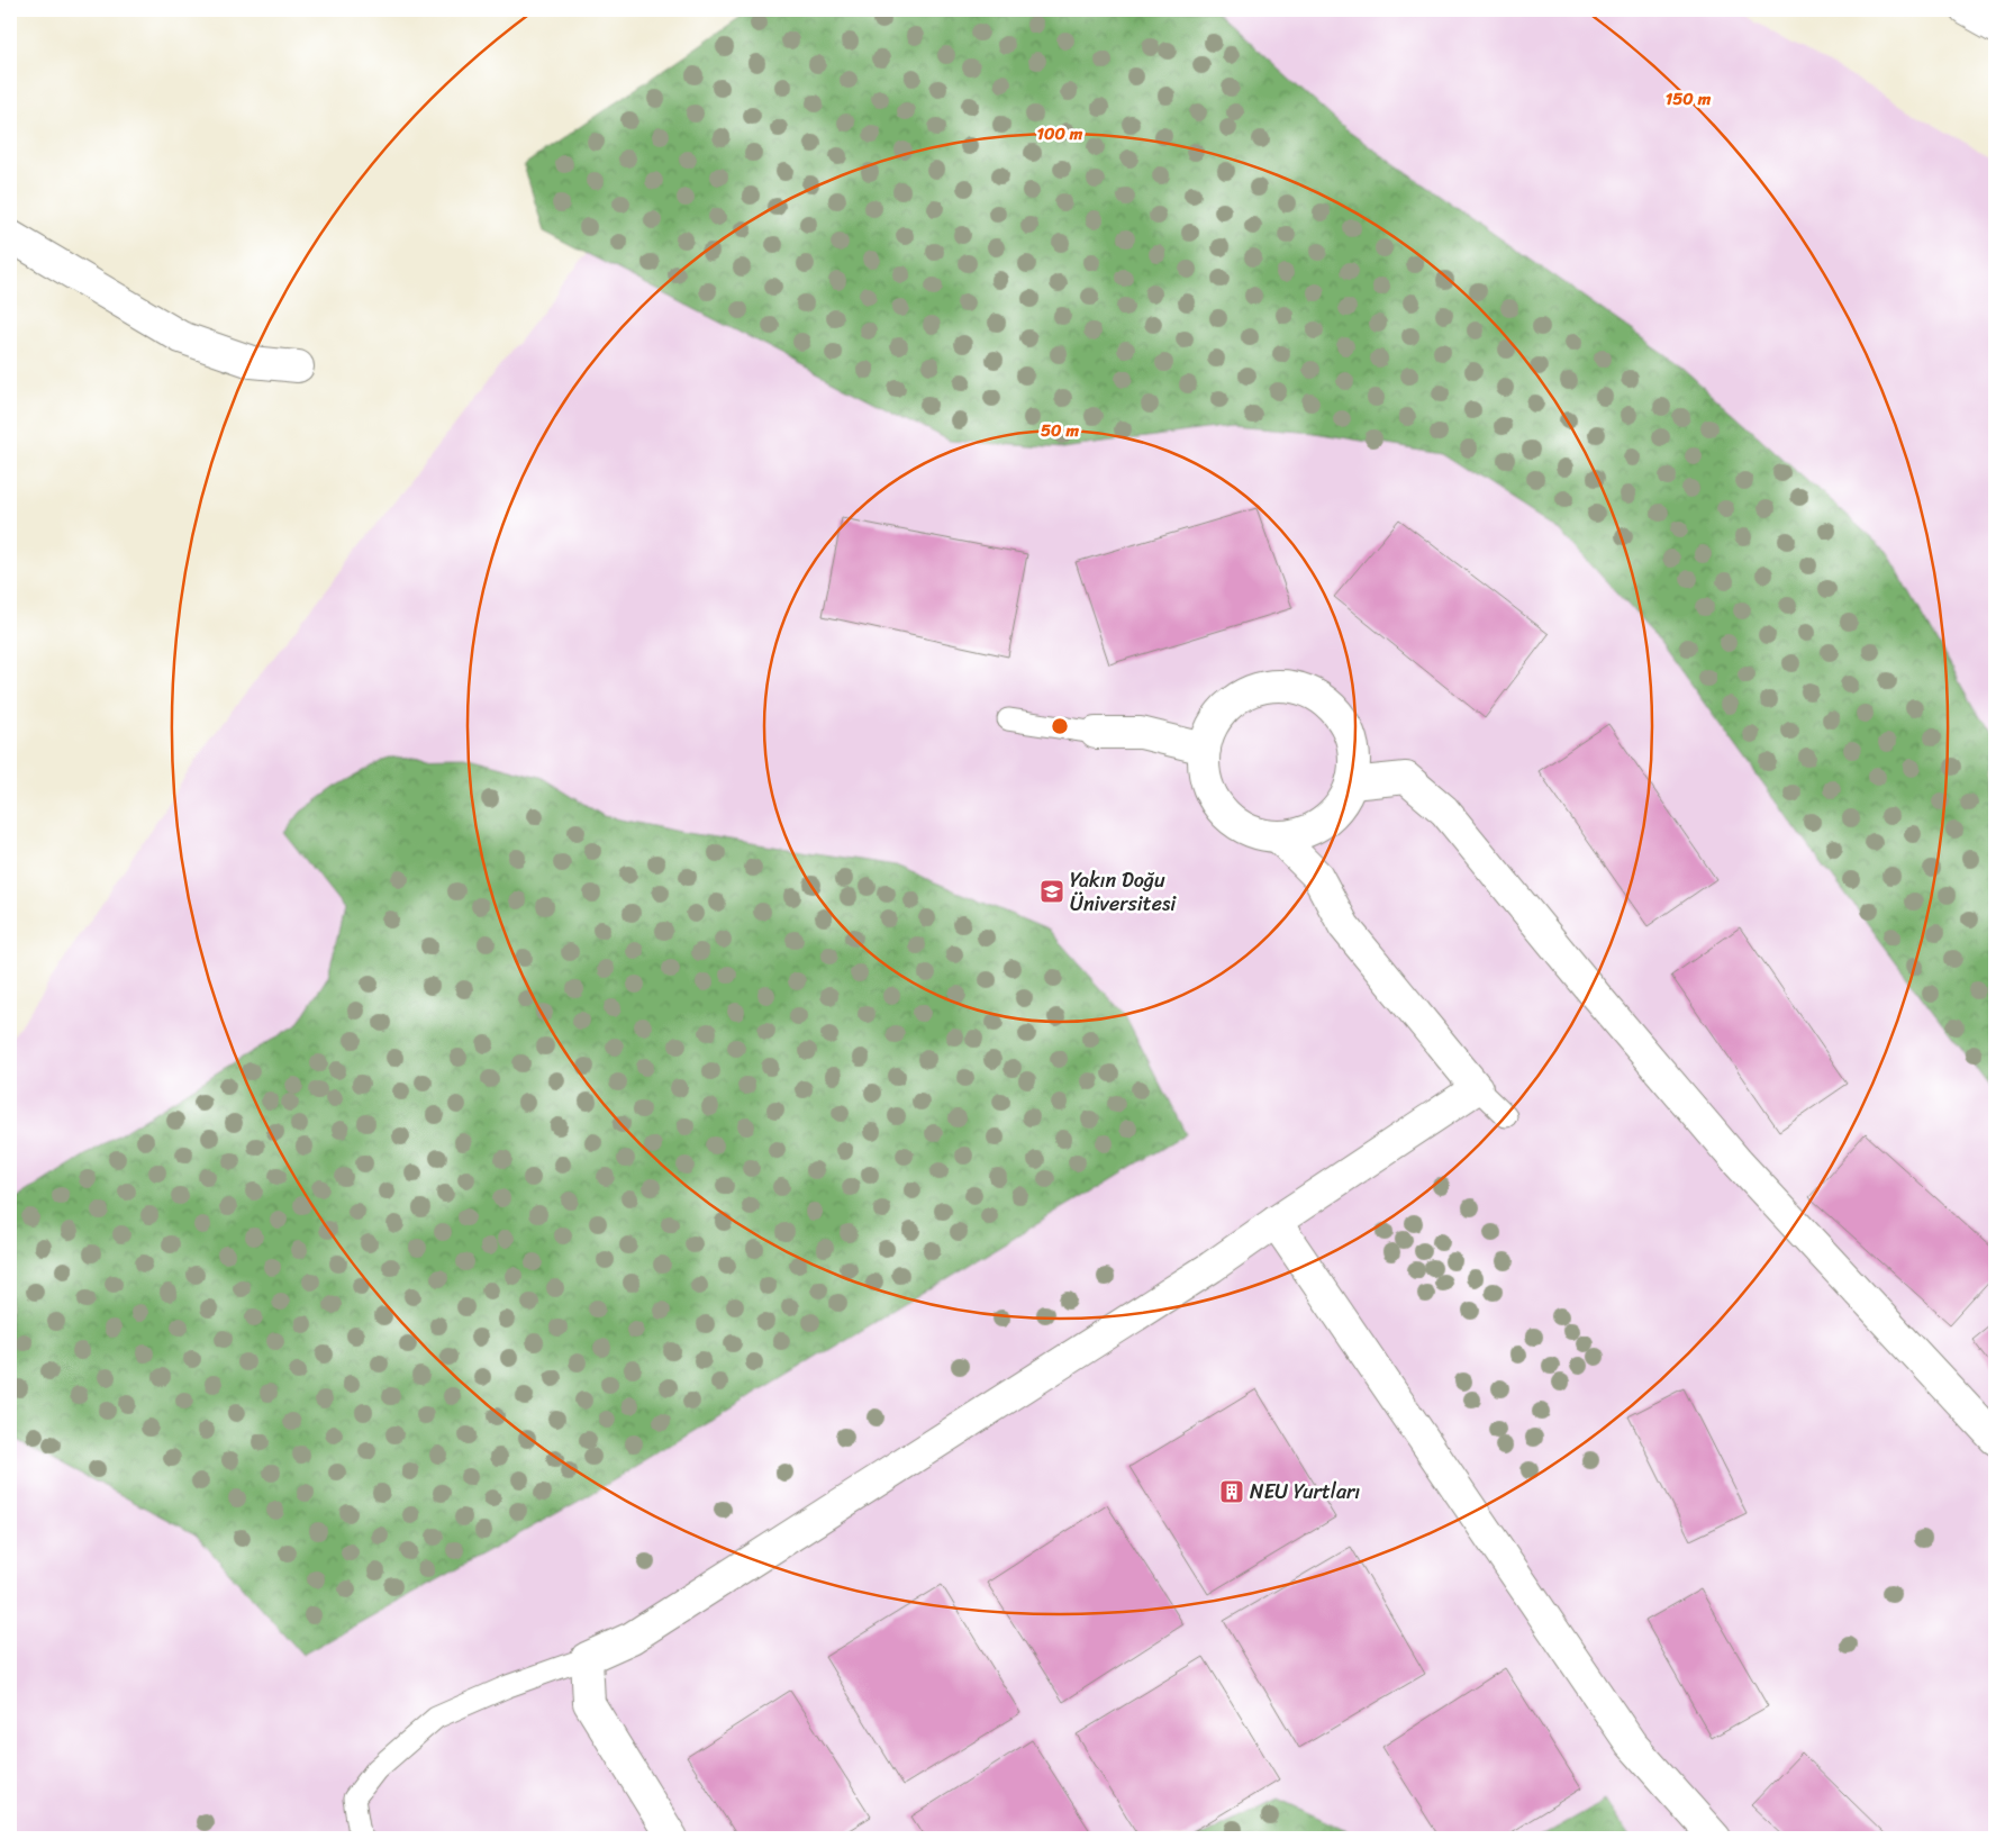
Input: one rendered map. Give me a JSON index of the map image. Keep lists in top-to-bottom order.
{
  "places": {
    "school or university": ["Yakın Doğu Üniversitesi"],
    "building": ["NEU Yurtları"]
  },
  "rings": ["150 m", "100 m", "50 m"]
}
